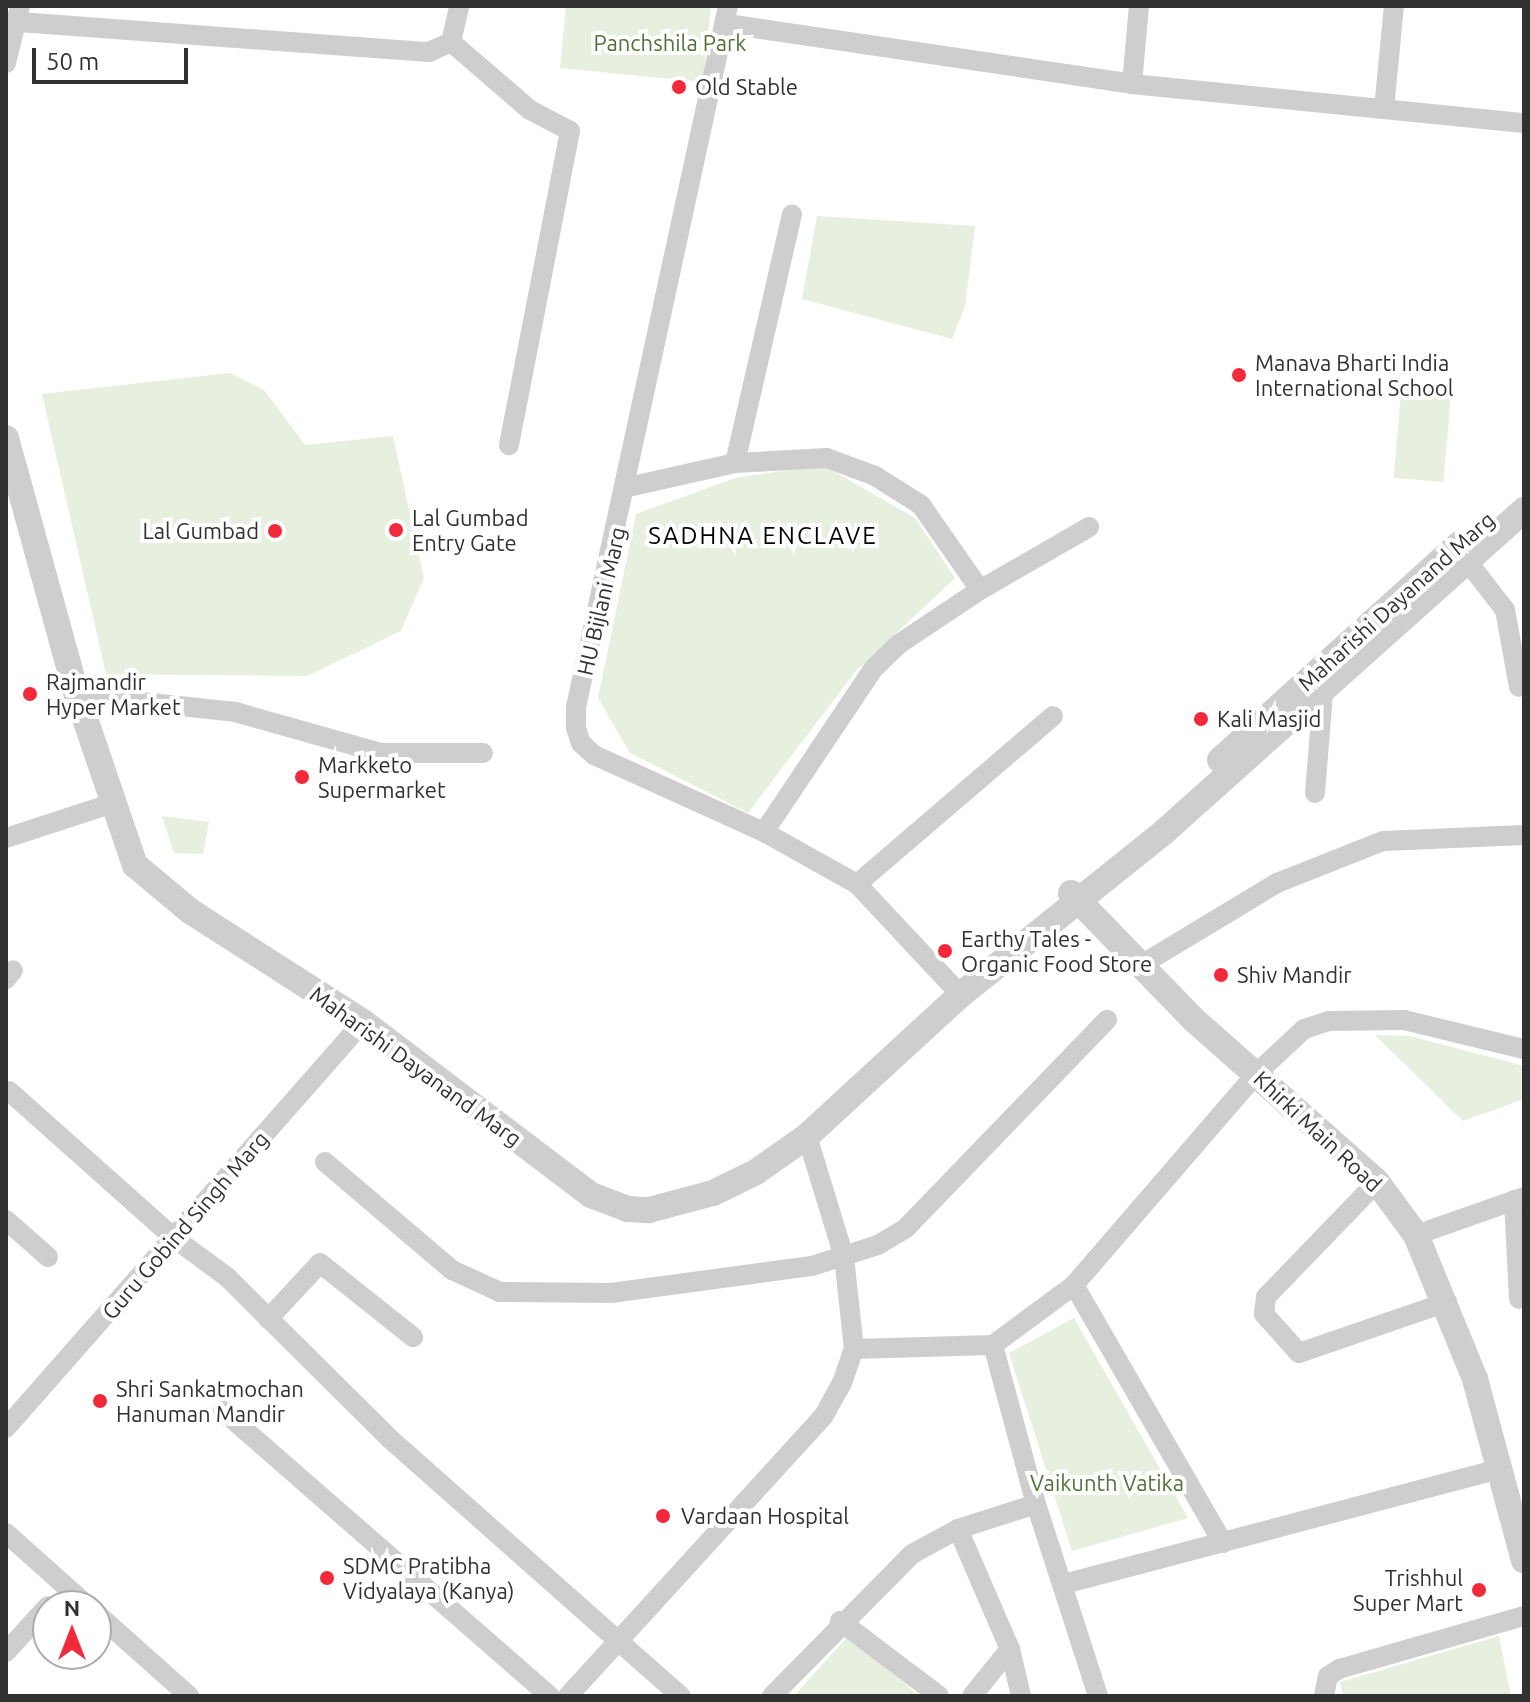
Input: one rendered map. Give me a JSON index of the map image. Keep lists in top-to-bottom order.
{
  "streets": {
    "street": [
      "HU Bijlani Marg",
      "Maharishi Dayanand Marg",
      "Khirki Main Road",
      "Guru Gobind Singh Marg"
    ]
  },
  "crossings": [
    ["HU Bijlani Marg", "Maharishi Dayanand Marg"],
    ["Maharishi Dayanand Marg", "Khirki Main Road"],
    ["Maharishi Dayanand Marg", "Guru Gobind Singh Marg"]
  ],
  "districts": ["SADHNA ENCLAVE"],
  "parks": ["Panchshila Park", "Vaikunth Vatika"],
  "places": [
    "Old Stable",
    "Manava Bharti India International School",
    "Lal Gumbad Entry Gate",
    "Lal Gumbad",
    "Rajmandir Hyper Market",
    "Kali Masjid",
    "Markketo Supermarket",
    "Earthy Tales - Organic Food Store",
    "Shiv Mandir",
    "Shri Sankatmochan Hanuman Mandir",
    "Vardaan Hospital",
    "SDMC Pratibha Vidyalaya (Kanya)",
    "Trishhul Super Mart"
  ],
  "scale_bar": "50 m",
  "north": "top"
}
